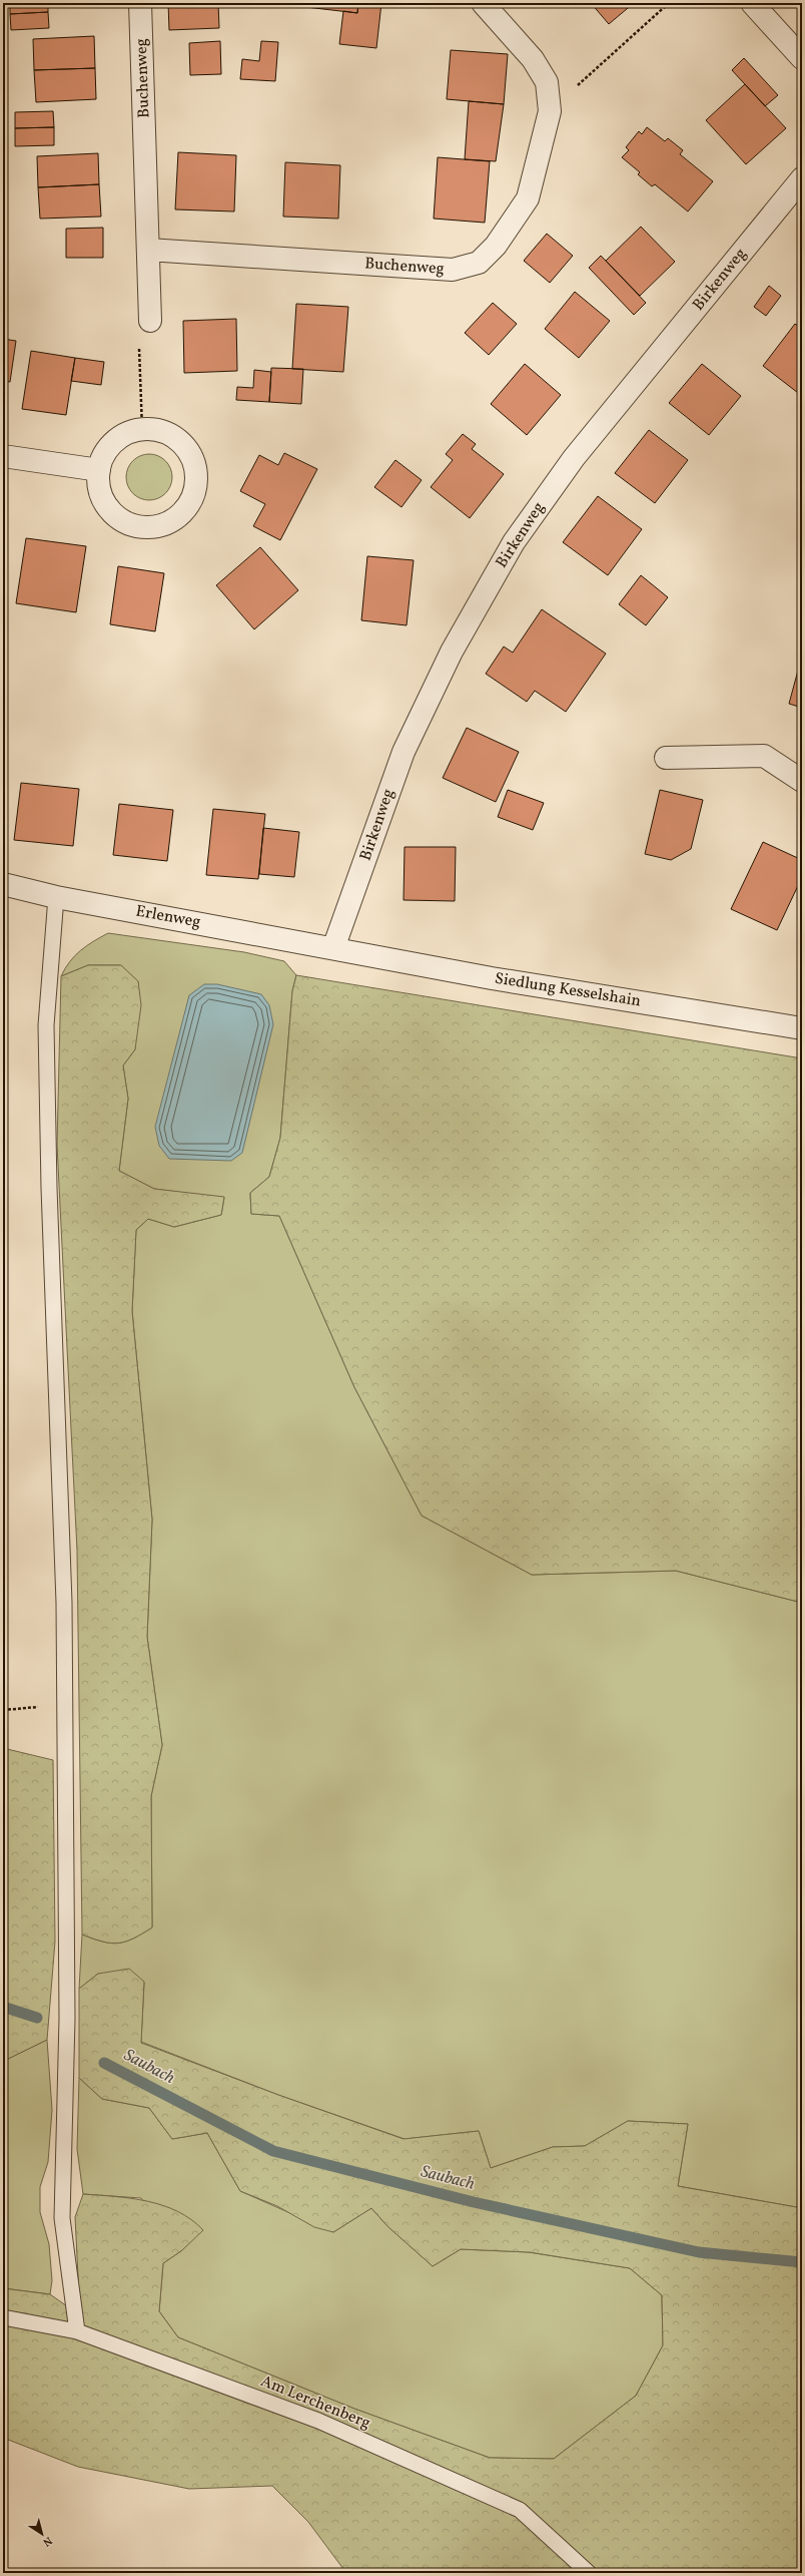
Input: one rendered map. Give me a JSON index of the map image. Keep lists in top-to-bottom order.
{
  "streets": {
    "street": [
      "Buchenweg",
      "Birkenweg",
      "Erlenweg",
      "Siedlung Kesselshain"
    ],
    "lane": ["Am Lerchenberg"]
  },
  "crossings": [
    ["Birkenweg", "Erlenweg"],
    ["Birkenweg", "Siedlung Kesselshain"],
    ["Erlenweg", "Siedlung Kesselshain"]
  ],
  "water": ["Saubach"],
  "north": "bottom right"
}
